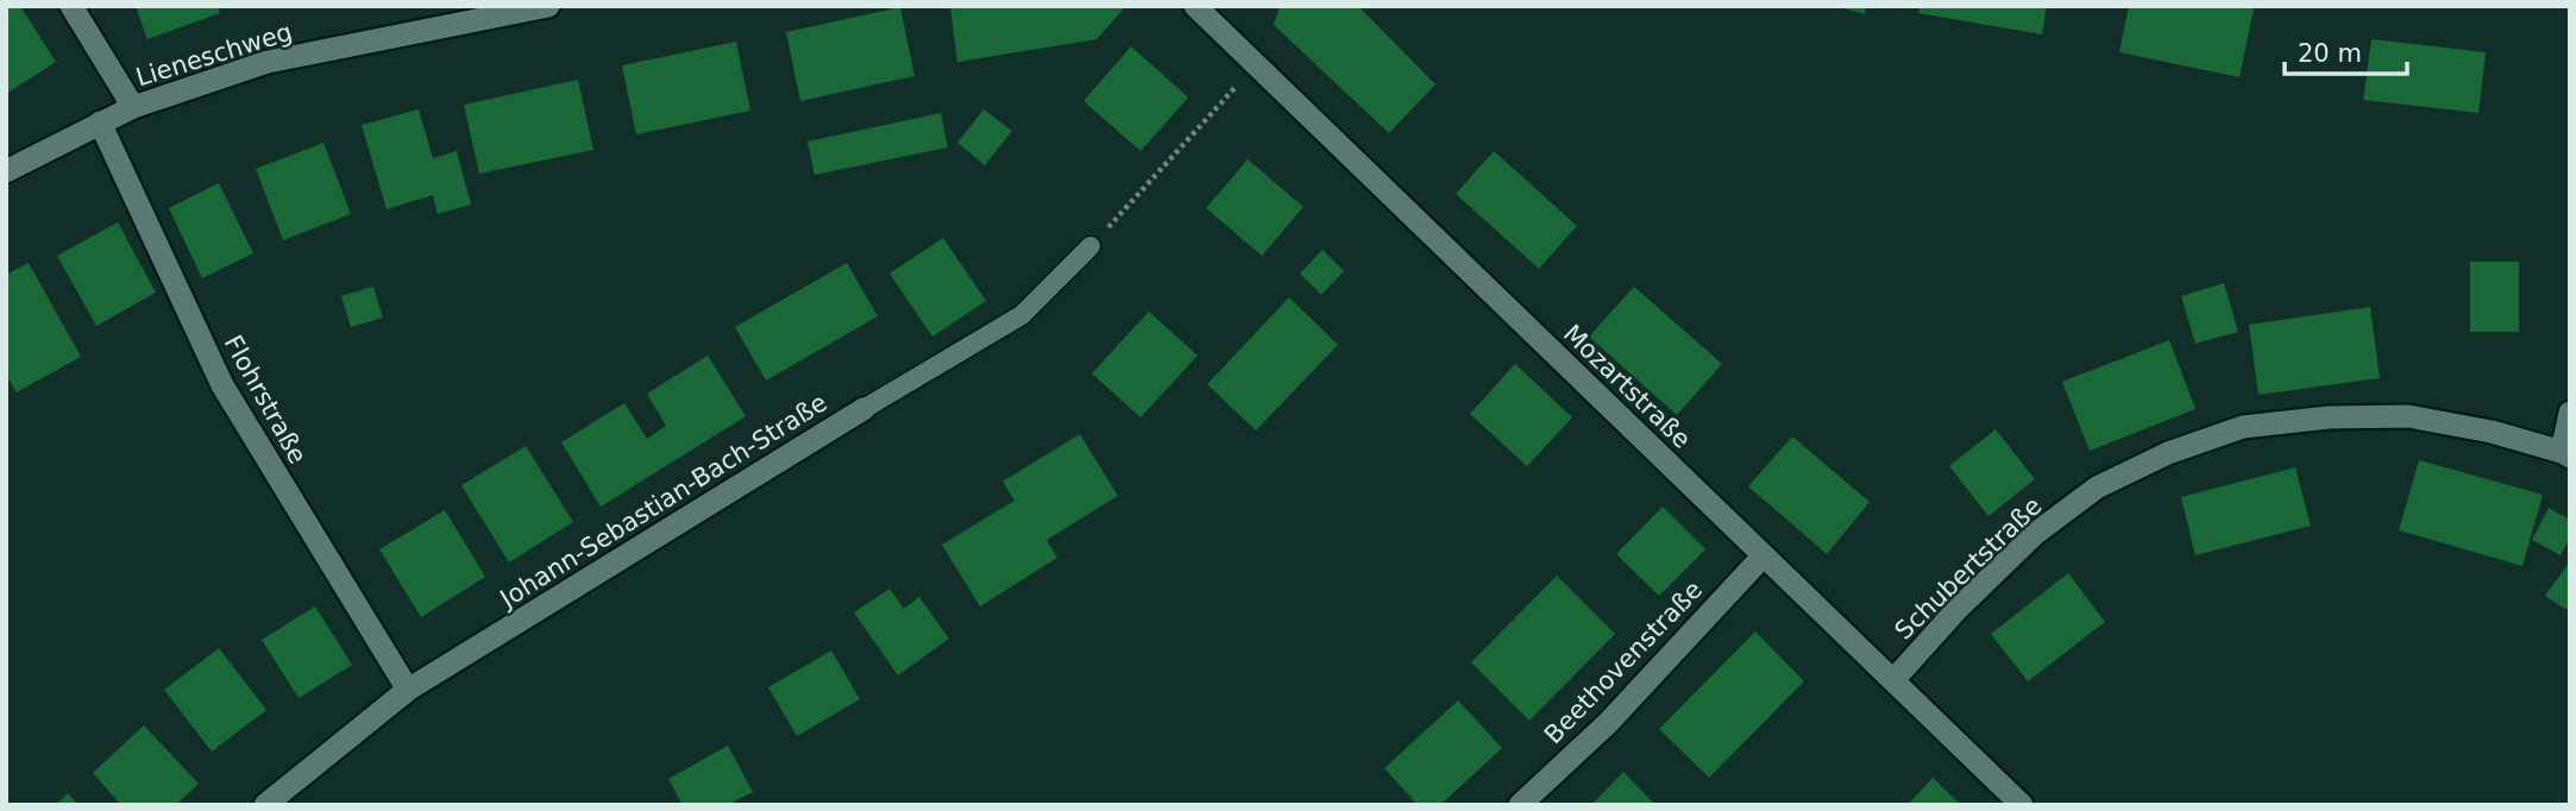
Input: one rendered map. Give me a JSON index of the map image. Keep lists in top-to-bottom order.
{
  "streets": {
    "street": [
      "Lieneschweg",
      "Mozartstraße",
      "Flohrstraße",
      "Johann-Sebastian-Bach-Straße",
      "Schubertstraße",
      "Beethovenstraße"
    ]
  },
  "crossings": [
    ["Lieneschweg", "Flohrstraße"],
    ["Mozartstraße", "Schubertstraße"],
    ["Mozartstraße", "Beethovenstraße"],
    ["Flohrstraße", "Johann-Sebastian-Bach-Straße"]
  ],
  "scale_bar": "20 m"
}
